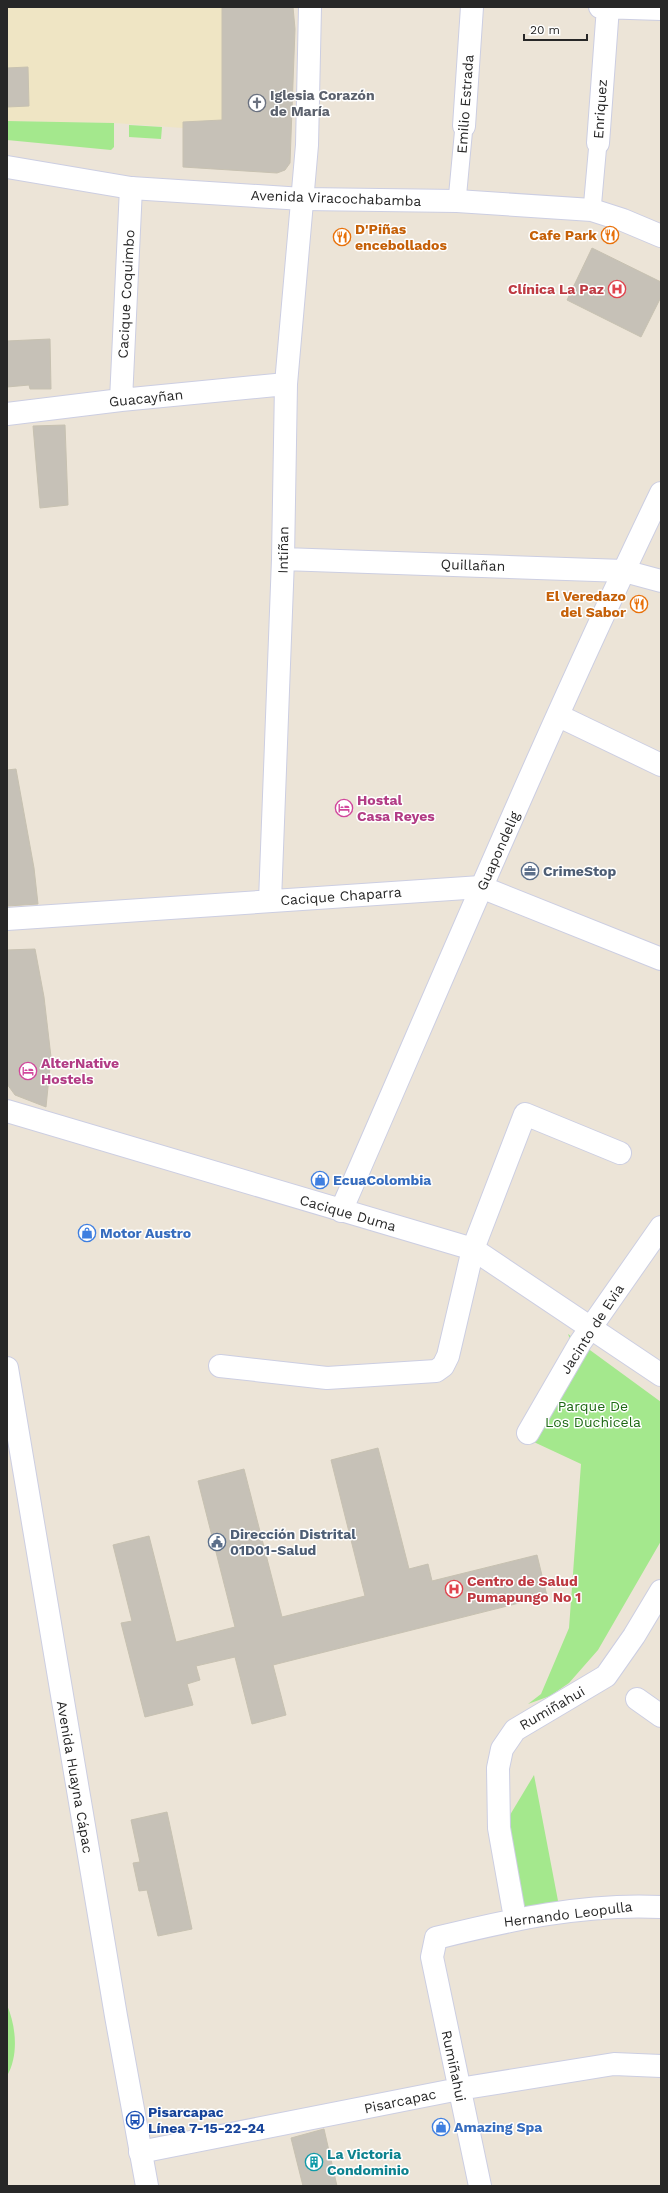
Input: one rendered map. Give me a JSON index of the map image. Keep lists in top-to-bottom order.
{
  "streets": {
    "street": [
      "Emilio Estrada",
      "Enriquez",
      "Avenida Viracochabamba",
      "Cacique Coquimbo",
      "Guacayñan",
      "Intiñan",
      "Quillañan",
      "Guapondelig",
      "Cacique Chaparra",
      "Cacique Duma",
      "Jacinto de Evia",
      "Rumiñahui",
      "Avenida Huayna Cápac",
      "Hernando Leopulla",
      "Pisarcapac"
    ]
  },
  "crossings": [
    ["Emilio Estrada", "Avenida Viracochabamba"],
    ["Enriquez", "Avenida Viracochabamba"],
    ["Avenida Viracochabamba", "Cacique Coquimbo"],
    ["Avenida Viracochabamba", "Intiñan"],
    ["Cacique Coquimbo", "Guacayñan"],
    ["Guacayñan", "Intiñan"],
    ["Intiñan", "Quillañan"],
    ["Intiñan", "Cacique Chaparra"],
    ["Quillañan", "Guapondelig"],
    ["Guapondelig", "Cacique Chaparra"],
    ["Guapondelig", "Cacique Duma"],
    ["Cacique Duma", "Jacinto de Evia"],
    ["Rumiñahui", "Hernando Leopulla"],
    ["Rumiñahui", "Pisarcapac"],
    ["Avenida Huayna Cápac", "Pisarcapac"]
  ],
  "parks": ["Parque De Los Duchicela"],
  "places": {
    "church": ["Iglesia Corazón de María"],
    "restaurant": ["Cafe Park", "D'Piñas encebollados", "El Veredazo del Sabor"],
    "hospital": ["Clínica La Paz", "Centro de Salud Pumapungo No 1"],
    "hotel": ["Hostal Casa Reyes", "AlterNative Hostels"],
    "office": ["CrimeStop"],
    "shop": ["EcuaColombia", "Motor Austro", "Amazing Spa"],
    "public building": ["Dirección Distrital 01D01-Salud"],
    "bus stop": ["Pisarcapac Línea 7-15-22-24"],
    "building": ["La Victoria Condominio"]
  },
  "scale_bar": "20 m"
}
